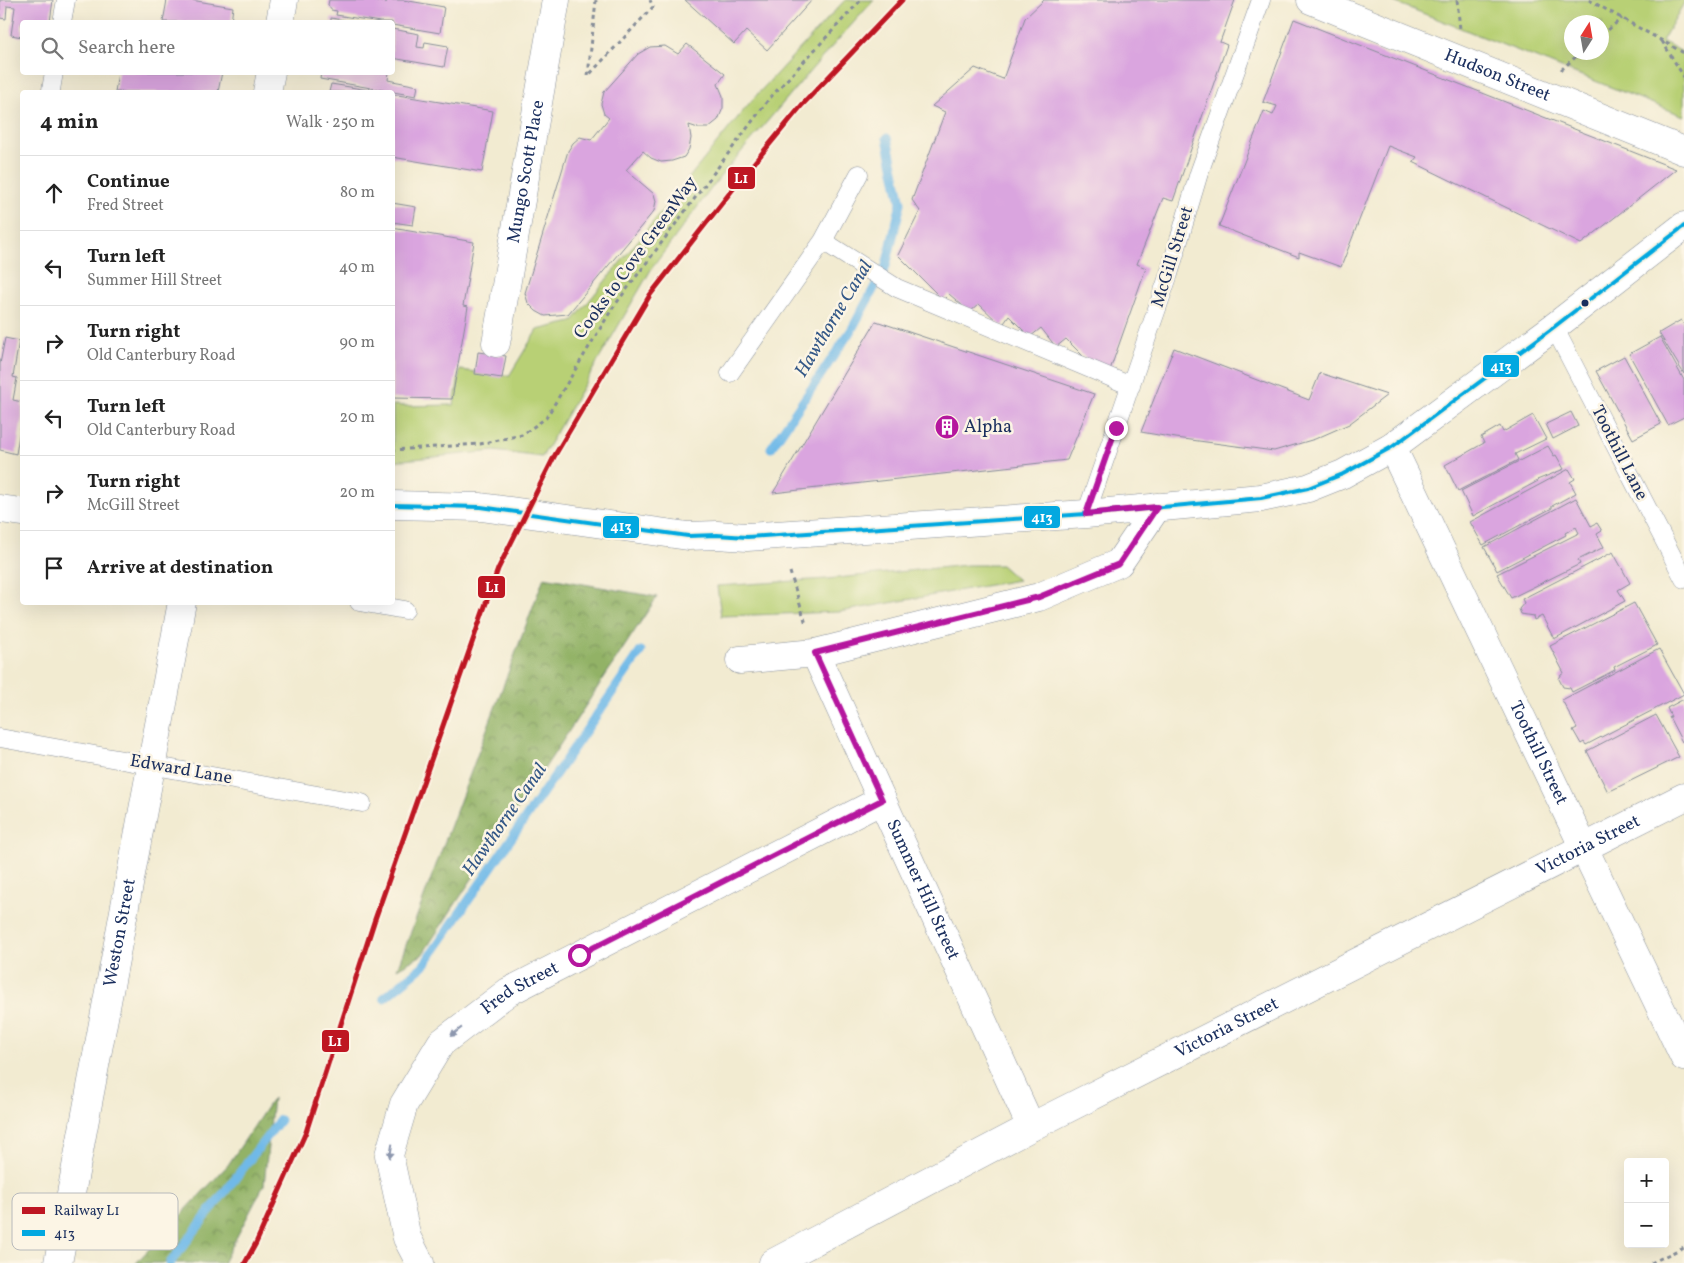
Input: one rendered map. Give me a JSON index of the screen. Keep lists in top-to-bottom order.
{
  "streets": {
    "street": [
      "Hudson Street",
      "Mungo Scott Place",
      "Toothill Street",
      "Victoria Street",
      "Summer Hill Street",
      "Weston Street",
      "Fred Street"
    ],
    "lane": ["McGill Street", "Toothill Lane", "Edward Lane"],
    "path": ["Cooks to Cove GreenWay"]
  },
  "crossings": [
    ["Toothill Street", "Victoria Street"],
    ["Edward Lane", "Weston Street"],
    ["Victoria Street", "Summer Hill Street"],
    ["Summer Hill Street", "Fred Street"]
  ],
  "one_way": ["Fred Street"],
  "water": ["Hawthorne Canal"],
  "places": {
    "building": ["Alpha"]
  },
  "lines": ["rail line L1", "transit line 413"],
  "legend": ["Railway L1", "413"],
  "north": "top",
  "page": {
    "search": "Search here",
    "heading": ["4 min", "Walk · 250 m"],
    "list": [
      ["Continue", "Fred Street", "80 m"],
      ["Turn left", "Summer Hill Street", "40 m"],
      ["Turn right", "Old Canterbury Road", "90 m"],
      ["Turn left", "Old Canterbury Road", "20 m"],
      ["Turn right", "McGill Street", "20 m"],
      "Arrive at destination"
    ],
    "map_buttons": ["+", "−"]
  }
}
